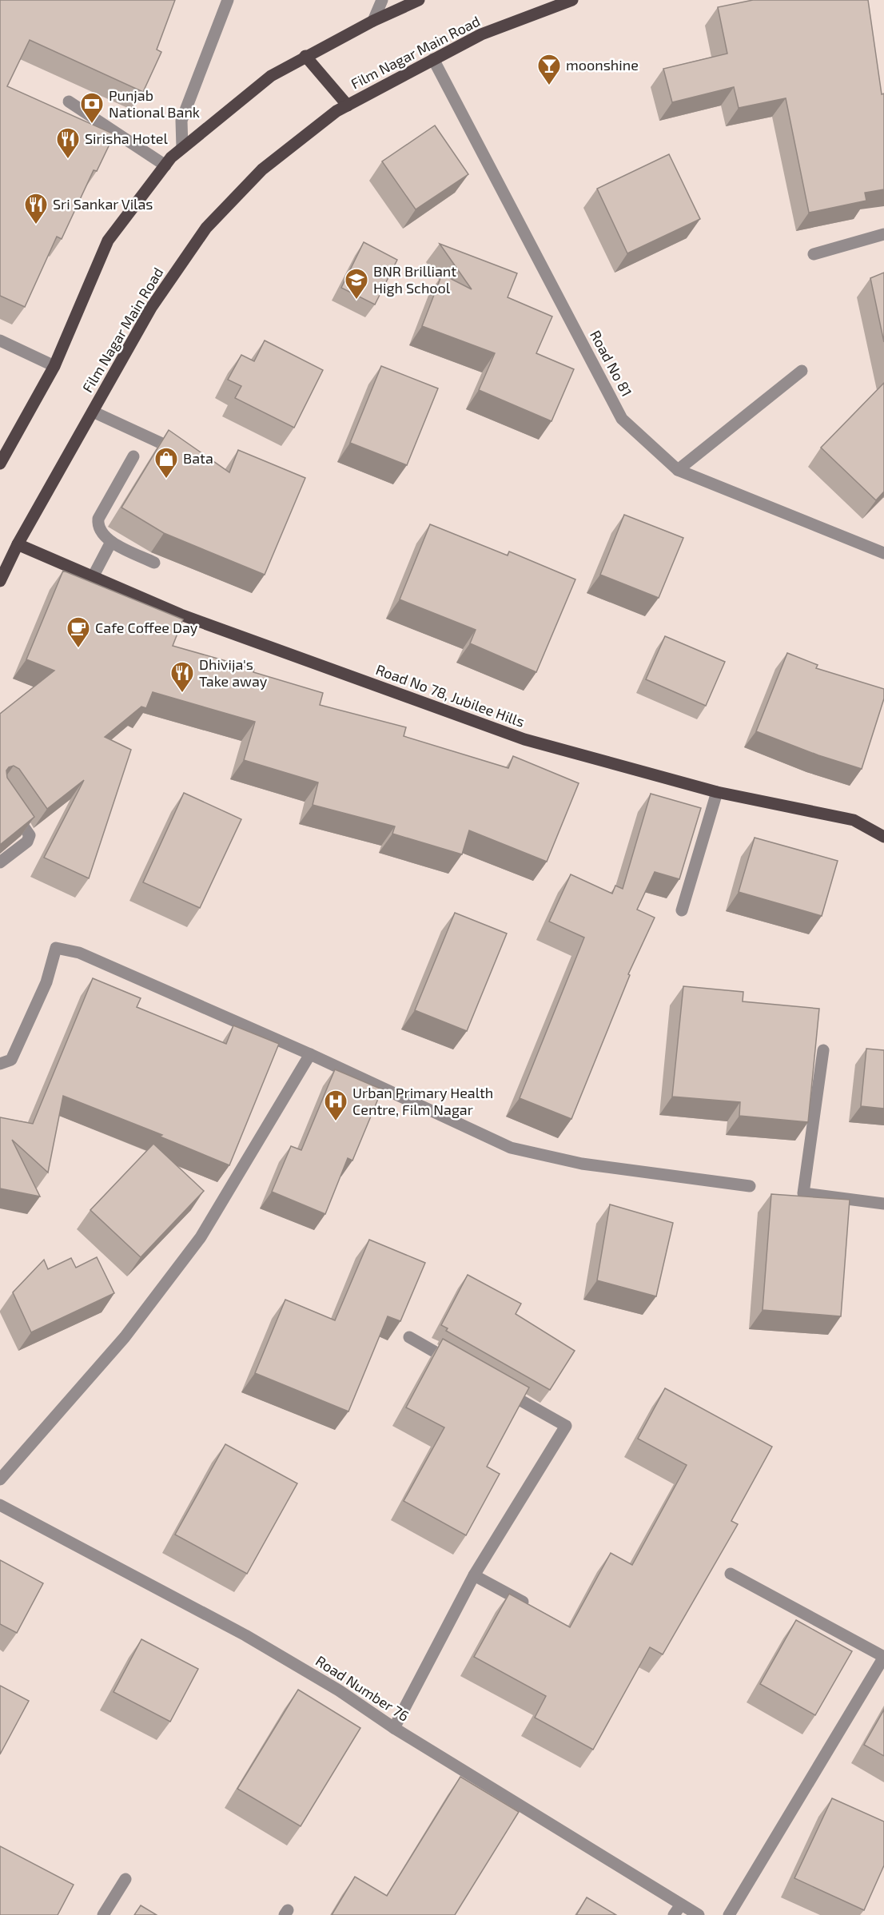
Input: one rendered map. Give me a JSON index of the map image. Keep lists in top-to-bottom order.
{
  "streets": {
    "main road": ["Film Nagar Main Road", "Road No 78, Jubilee Hills"],
    "street": ["Road No 81", "Road Number 76"]
  },
  "crossings": [
    ["Film Nagar Main Road", "Road No 81"],
    ["Film Nagar Main Road", "Road No 78, Jubilee Hills"]
  ],
  "places": {
    "bar": ["moonshine"],
    "bank": ["Punjab National Bank"],
    "restaurant": ["Sirisha Hotel", "Sri Sankar Vilas", "Dhivija's Take away"],
    "school or university": ["BNR Brilliant High School"],
    "shop": ["Bata"],
    "cafe": ["Cafe Coffee Day"],
    "hospital": ["Urban Primary Health Centre, Film Nagar"]
  }
}
